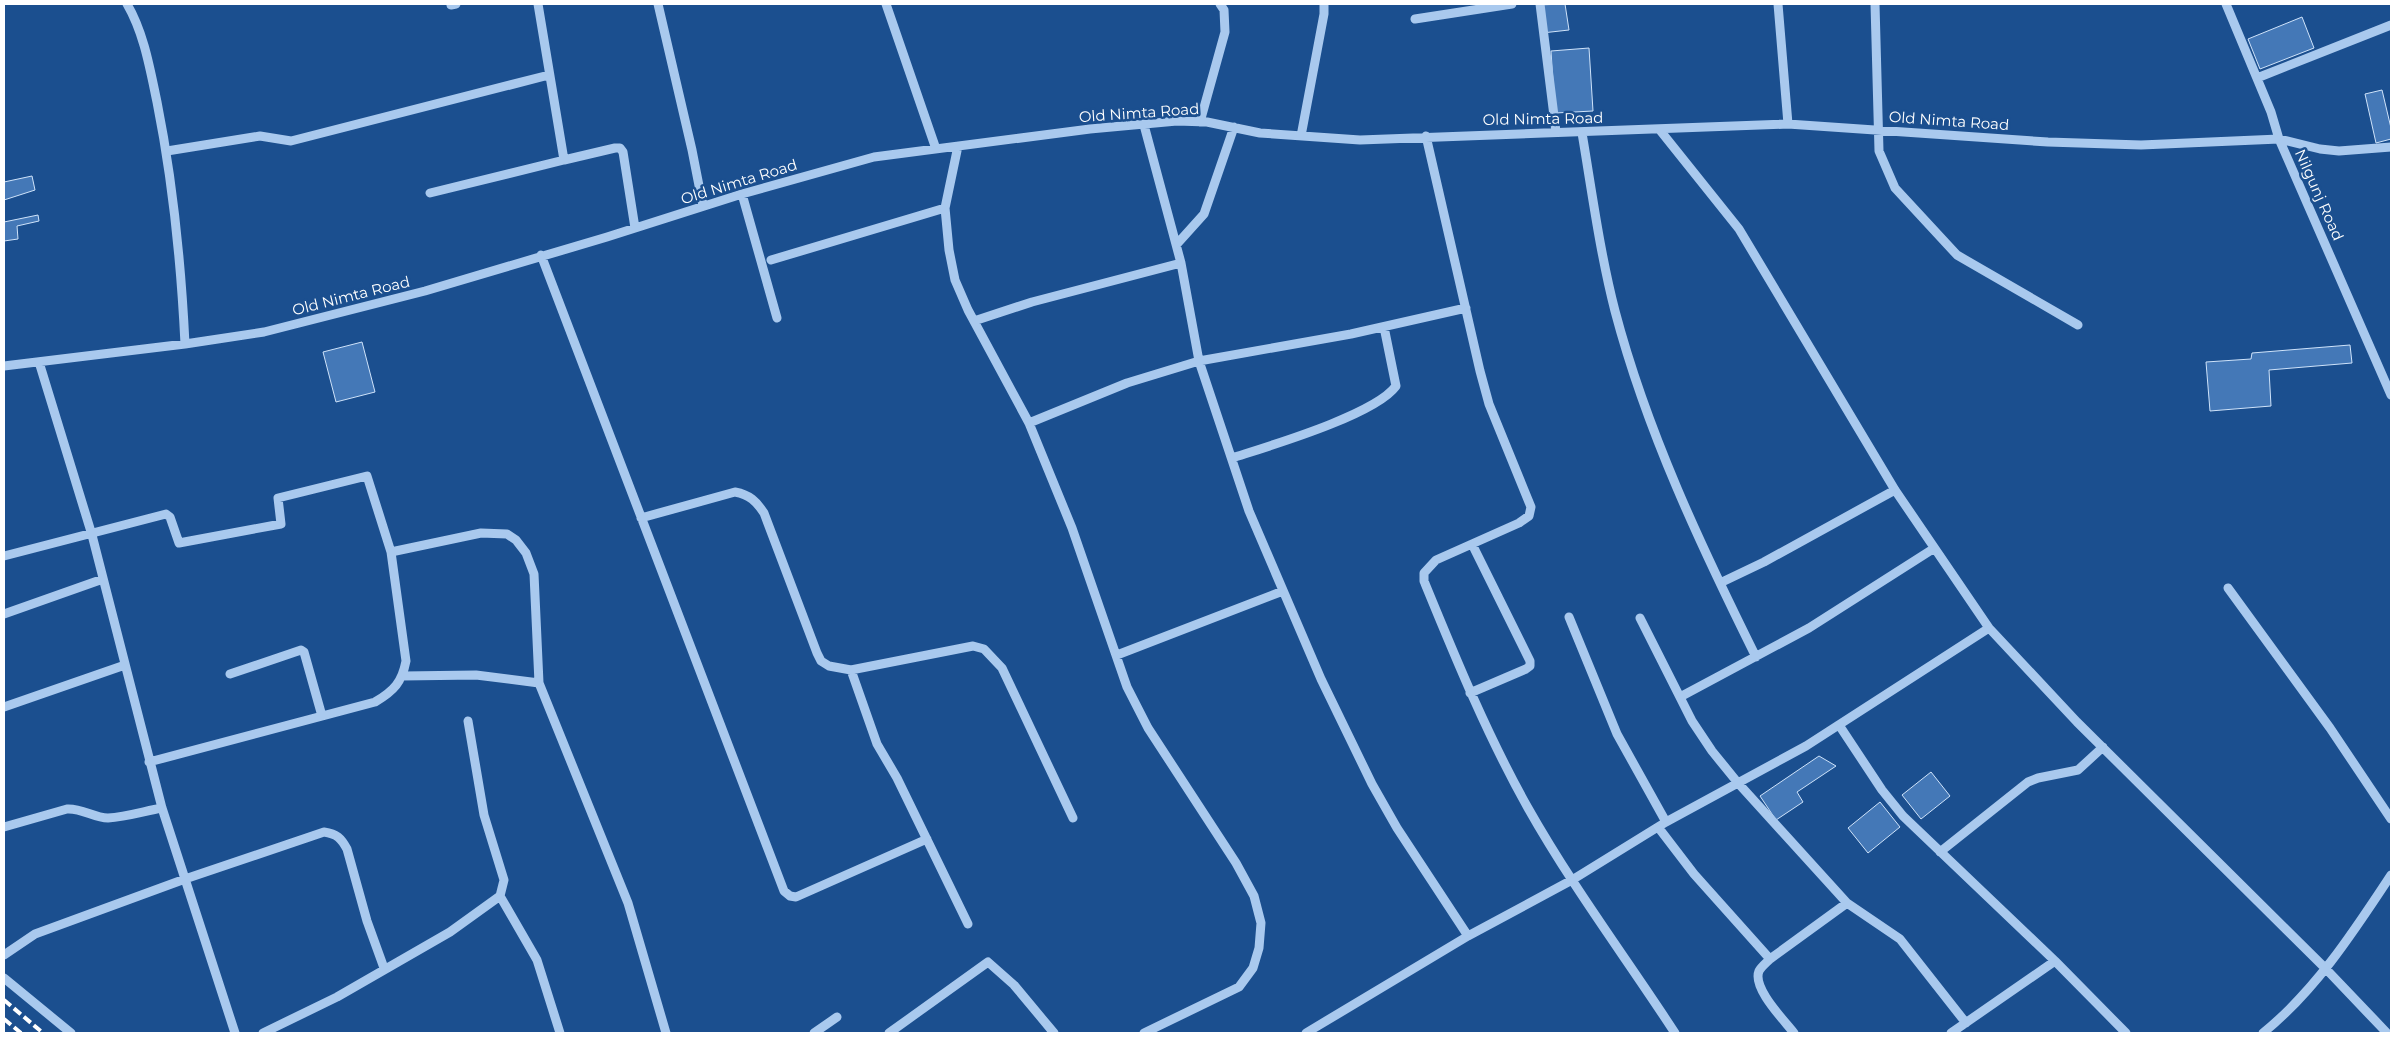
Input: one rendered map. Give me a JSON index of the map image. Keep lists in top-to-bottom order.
{
  "streets": {
    "street": ["Old Nimta Road", "Nilgunj Road"]
  },
  "crossings": [
    ["Old Nimta Road", "Nilgunj Road"]
  ]
}
